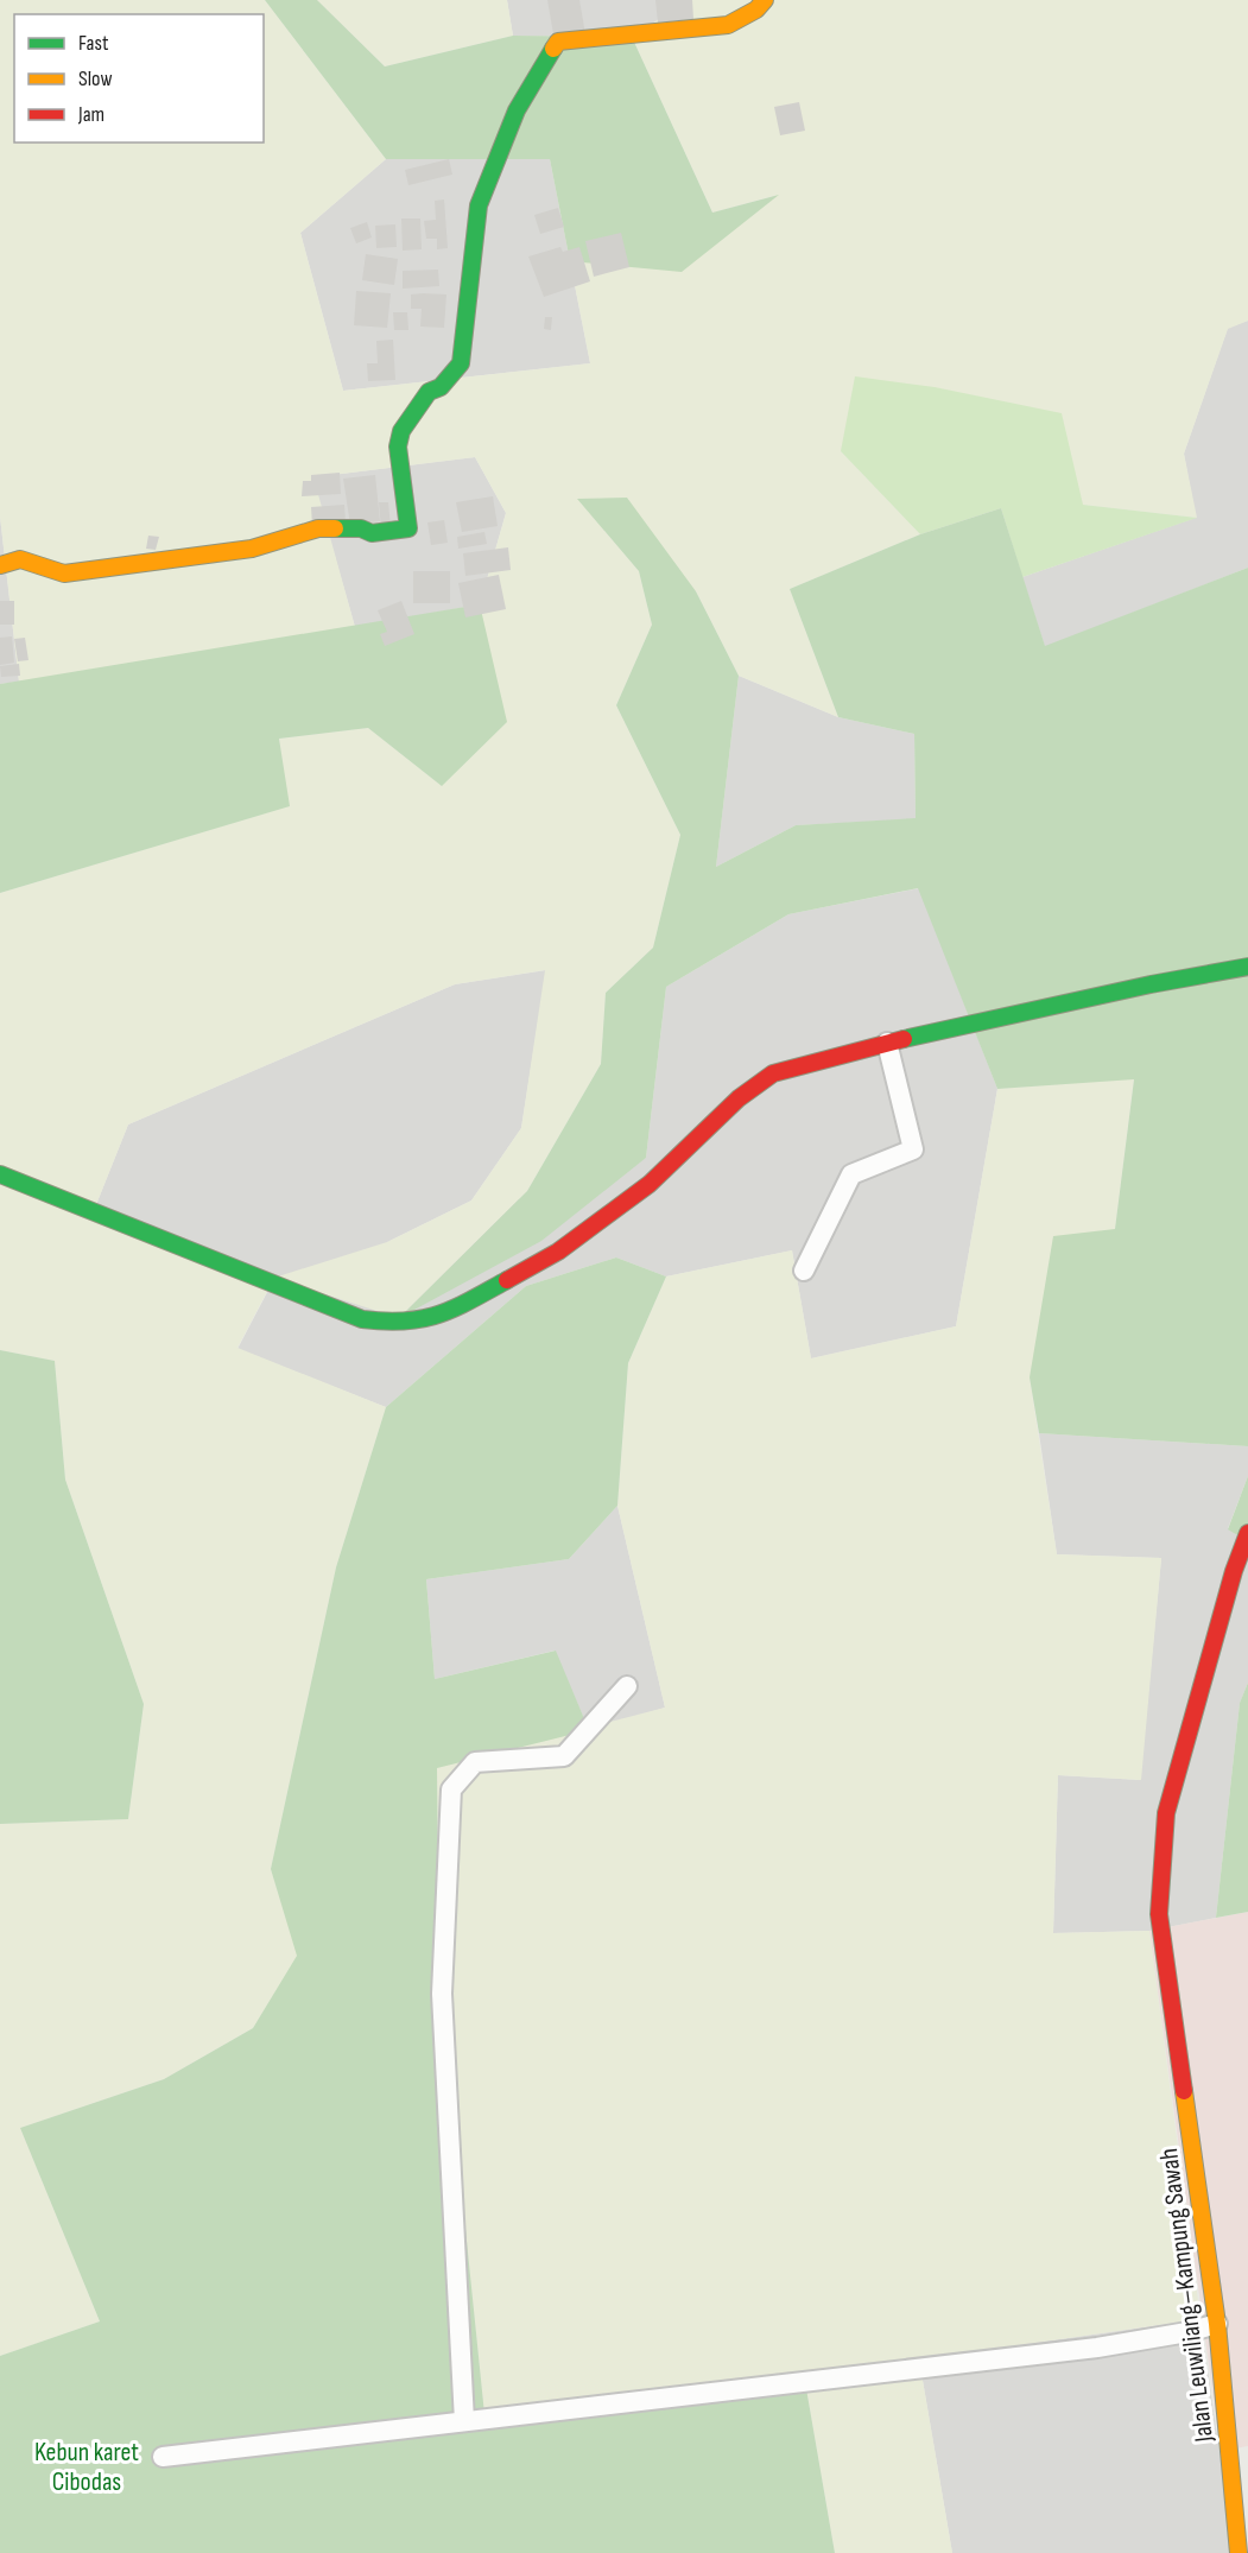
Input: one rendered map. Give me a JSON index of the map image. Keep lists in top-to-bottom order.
{
  "streets": {
    "street": ["Jalan Leuwiliang–Kampung Sawah"]
  },
  "parks": ["Kebun karet Cibodas"],
  "legend": ["Fast", "Slow", "Jam"]
}
